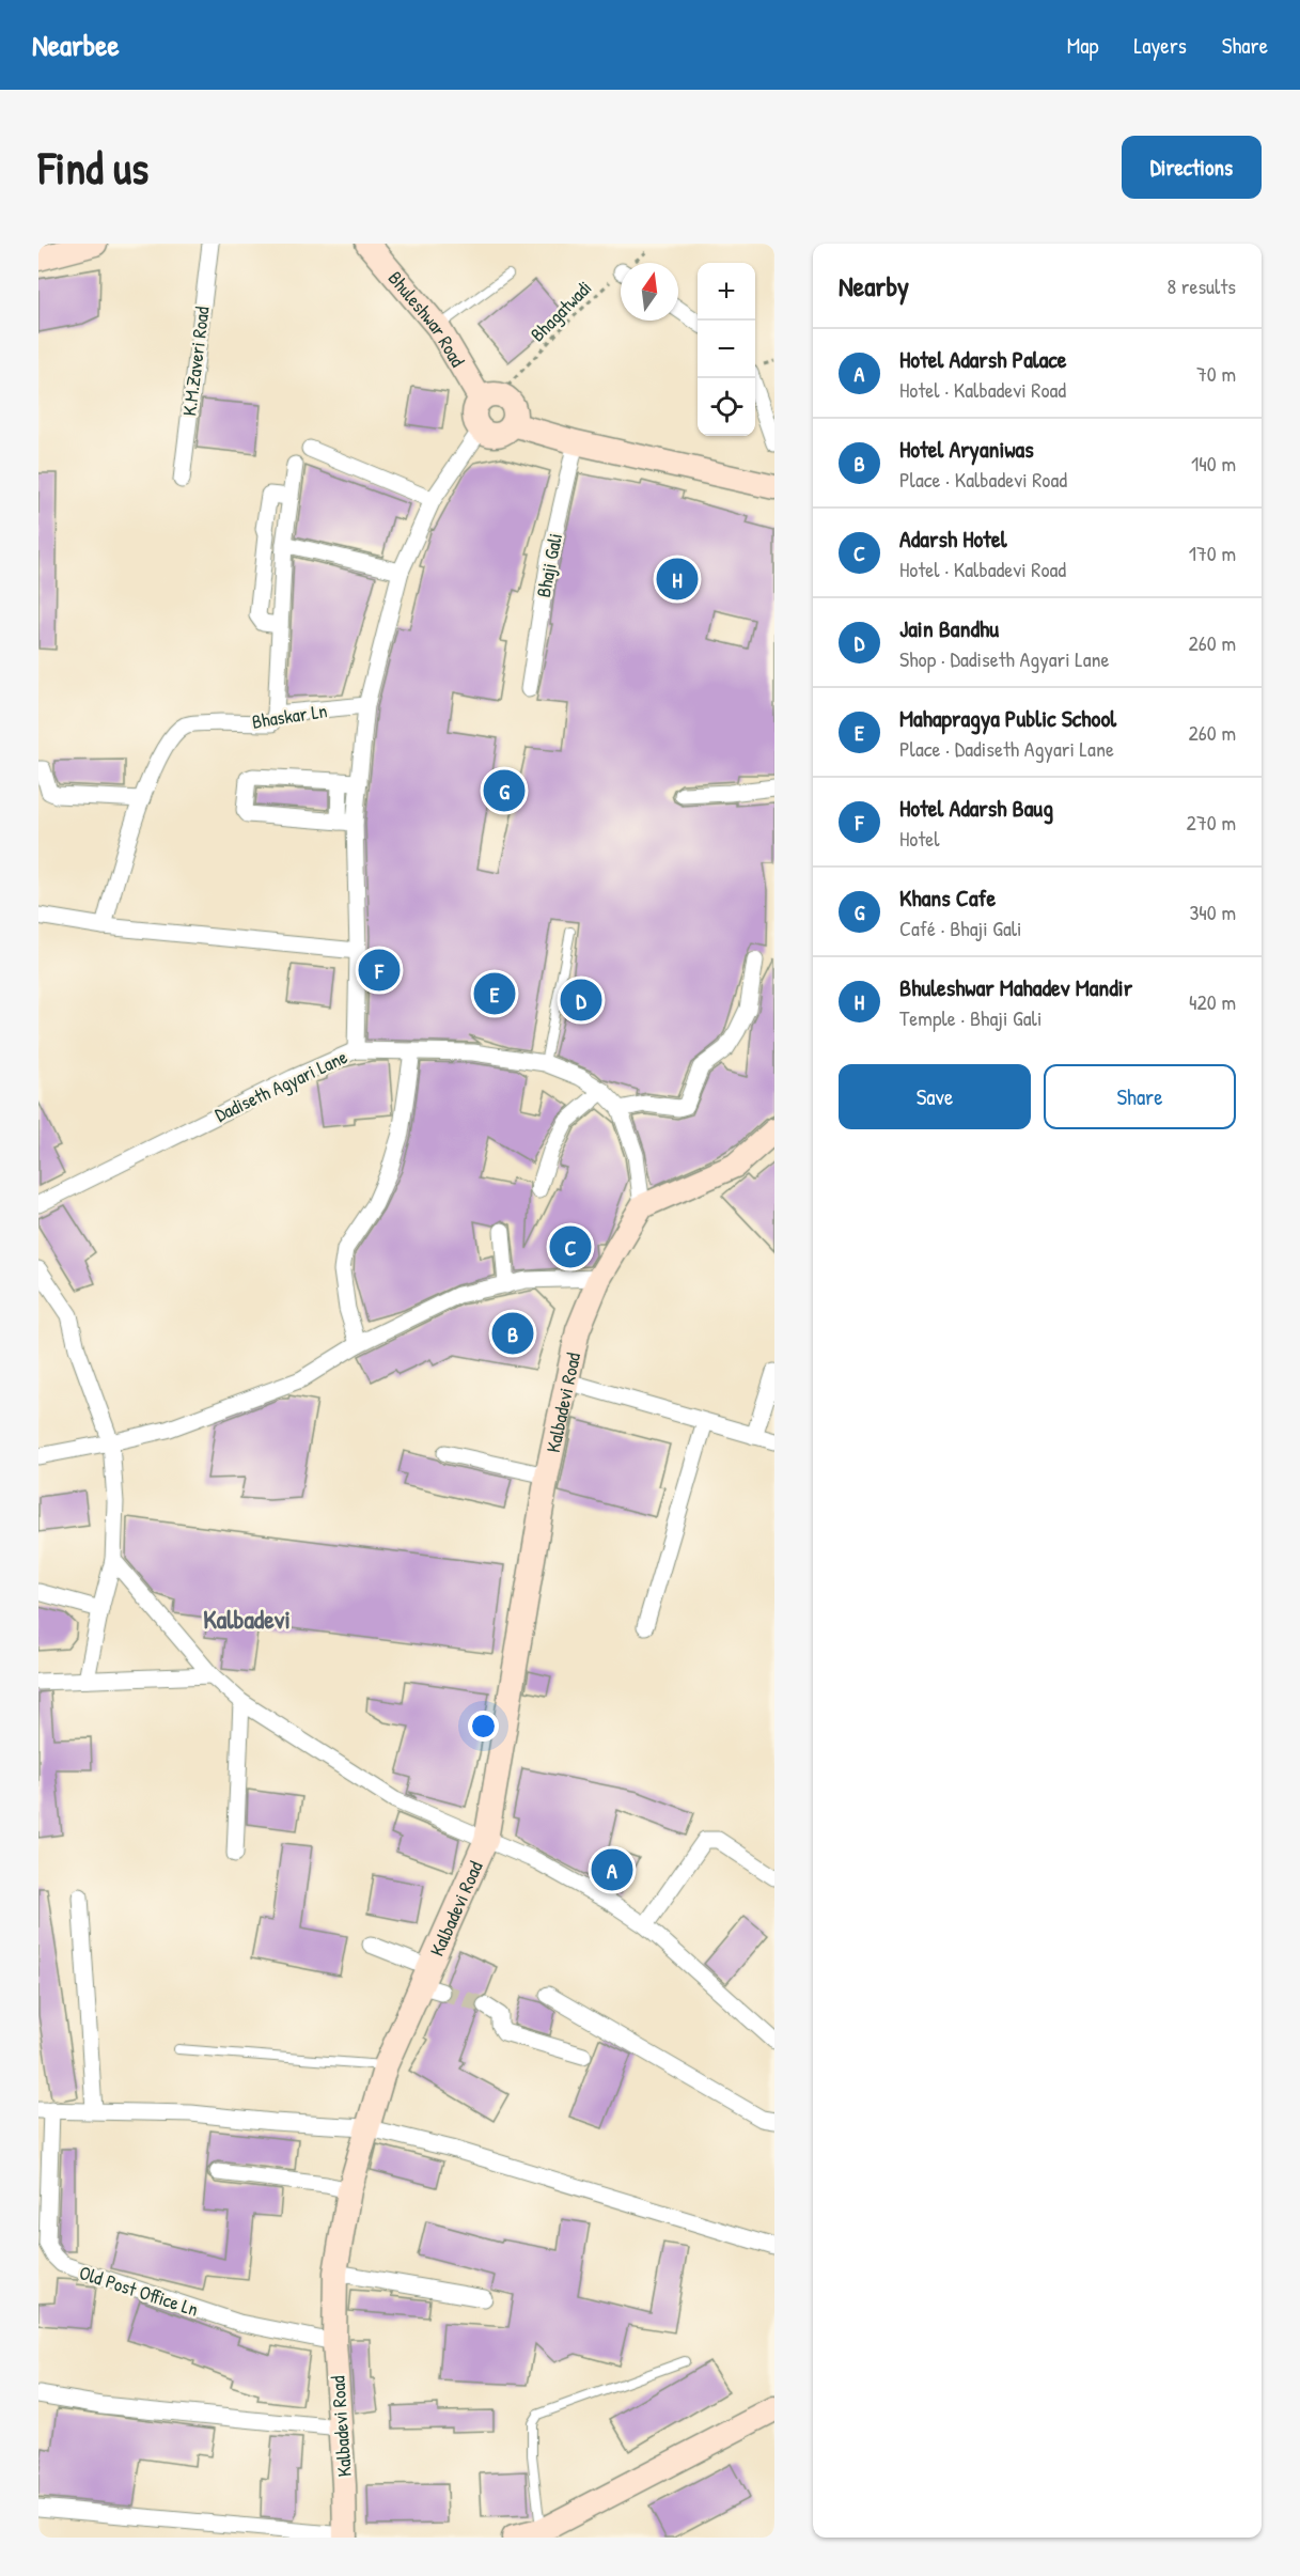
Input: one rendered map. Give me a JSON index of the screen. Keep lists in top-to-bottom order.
{
  "streets": {
    "main road": ["Bhuleshwar Road", "Kalbadevi Road"],
    "street": [
      "K.M.Zaveri Road",
      "Bhaji Gali",
      "Bhaskar Ln",
      "Dadiseth Agyari Lane",
      "Old Post Office Ln"
    ],
    "path": ["Bhagatwadi"]
  },
  "crossings": [
    ["Bhagatwadi", "Bhuleshwar Road"],
    ["Dadiseth Agyari Lane", "Kalbadevi Road"],
    ["Kalbadevi Road", "Old Post Office Ln"]
  ],
  "districts": ["Kalbadevi"],
  "north": "top",
  "page": {
    "header": "Nearbee",
    "nav": ["Map", "Layers", "Share"],
    "buttons": [
      "Directions",
      ["Save", "Share"]
    ],
    "title": "Find us",
    "heading": ["Nearby", "8 results"],
    "map_buttons": ["+", "−"],
    "list": [
      {
        "mark": "A",
        "name": "Hotel Adarsh Palace",
        "note": "Hotel · Kalbadevi Road",
        "value": "70 m"
      },
      {
        "mark": "B",
        "name": "Hotel Aryaniwas",
        "note": "Place · Kalbadevi Road",
        "value": "140 m"
      },
      {
        "mark": "C",
        "name": "Adarsh Hotel",
        "note": "Hotel · Kalbadevi Road",
        "value": "170 m"
      },
      {
        "mark": "D",
        "name": "Jain Bandhu",
        "note": "Shop · Dadiseth Agyari Lane",
        "value": "260 m"
      },
      {
        "mark": "E",
        "name": "Mahapragya Public School",
        "note": "Place · Dadiseth Agyari Lane",
        "value": "260 m"
      },
      {
        "mark": "F",
        "name": "Hotel Adarsh Baug",
        "note": "Hotel",
        "value": "270 m"
      },
      {
        "mark": "G",
        "name": "Khans Cafe",
        "note": "Café · Bhaji Gali",
        "value": "340 m"
      },
      {
        "mark": "H",
        "name": "Bhuleshwar Mahadev Mandir",
        "note": "Temple · Bhaji Gali",
        "value": "420 m"
      }
    ],
    "pins": [
      "H",
      "G",
      "F",
      "E",
      "D",
      "C",
      "B",
      "A"
    ]
  }
}
